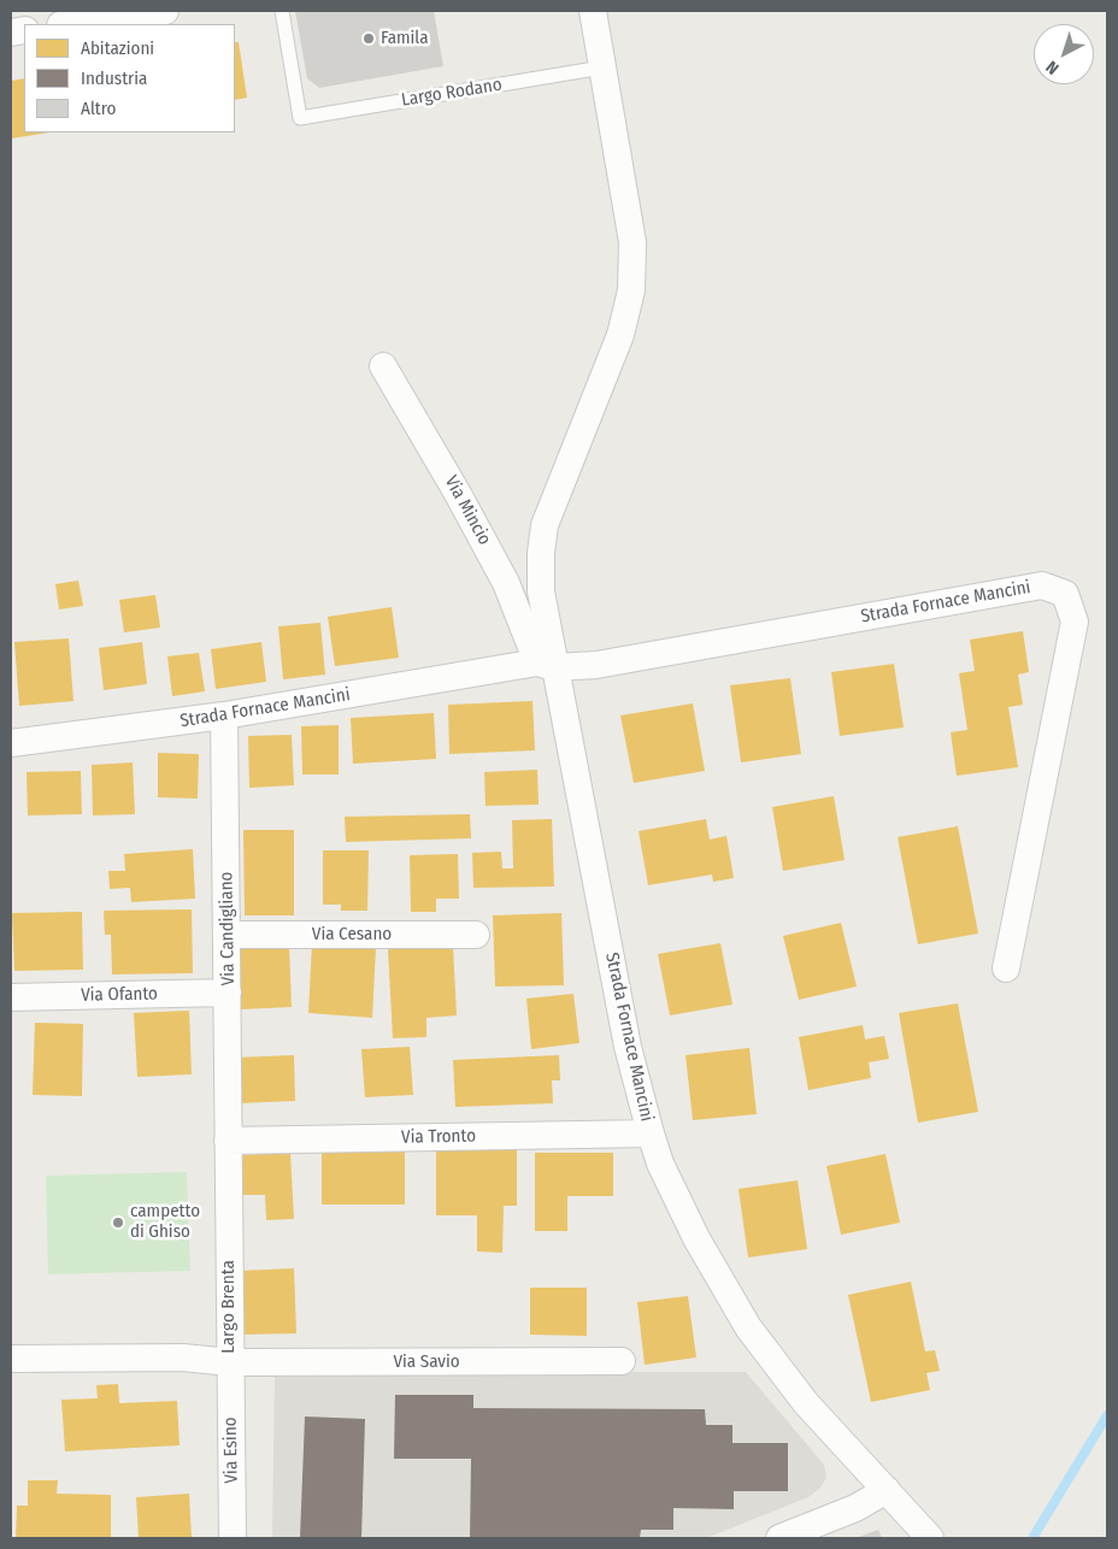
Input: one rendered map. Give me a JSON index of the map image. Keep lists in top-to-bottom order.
{
  "streets": {
    "street": [
      "Via Mincio",
      "Strada Fornace Mancini",
      "Via Candigliano",
      "Via Cesano",
      "Via Ofanto",
      "Via Tronto",
      "Largo Brenta",
      "Via Savio",
      "Via Esino"
    ],
    "lane": ["Largo Rodano"]
  },
  "crossings": [
    ["Via Mincio", "Strada Fornace Mancini"],
    ["Strada Fornace Mancini", "Via Candigliano"],
    ["Strada Fornace Mancini", "Via Tronto"],
    ["Via Candigliano", "Via Cesano"],
    ["Via Candigliano", "Via Ofanto"],
    ["Via Candigliano", "Via Tronto"],
    ["Via Candigliano", "Largo Brenta"],
    ["Via Tronto", "Largo Brenta"],
    ["Largo Brenta", "Via Savio"],
    ["Largo Brenta", "Via Esino"],
    ["Via Savio", "Via Esino"]
  ],
  "places": ["Famila", "campetto di Ghiso"],
  "legend": ["Abitazioni", "Industria", "Altro"],
  "north": "bottom left"
}
